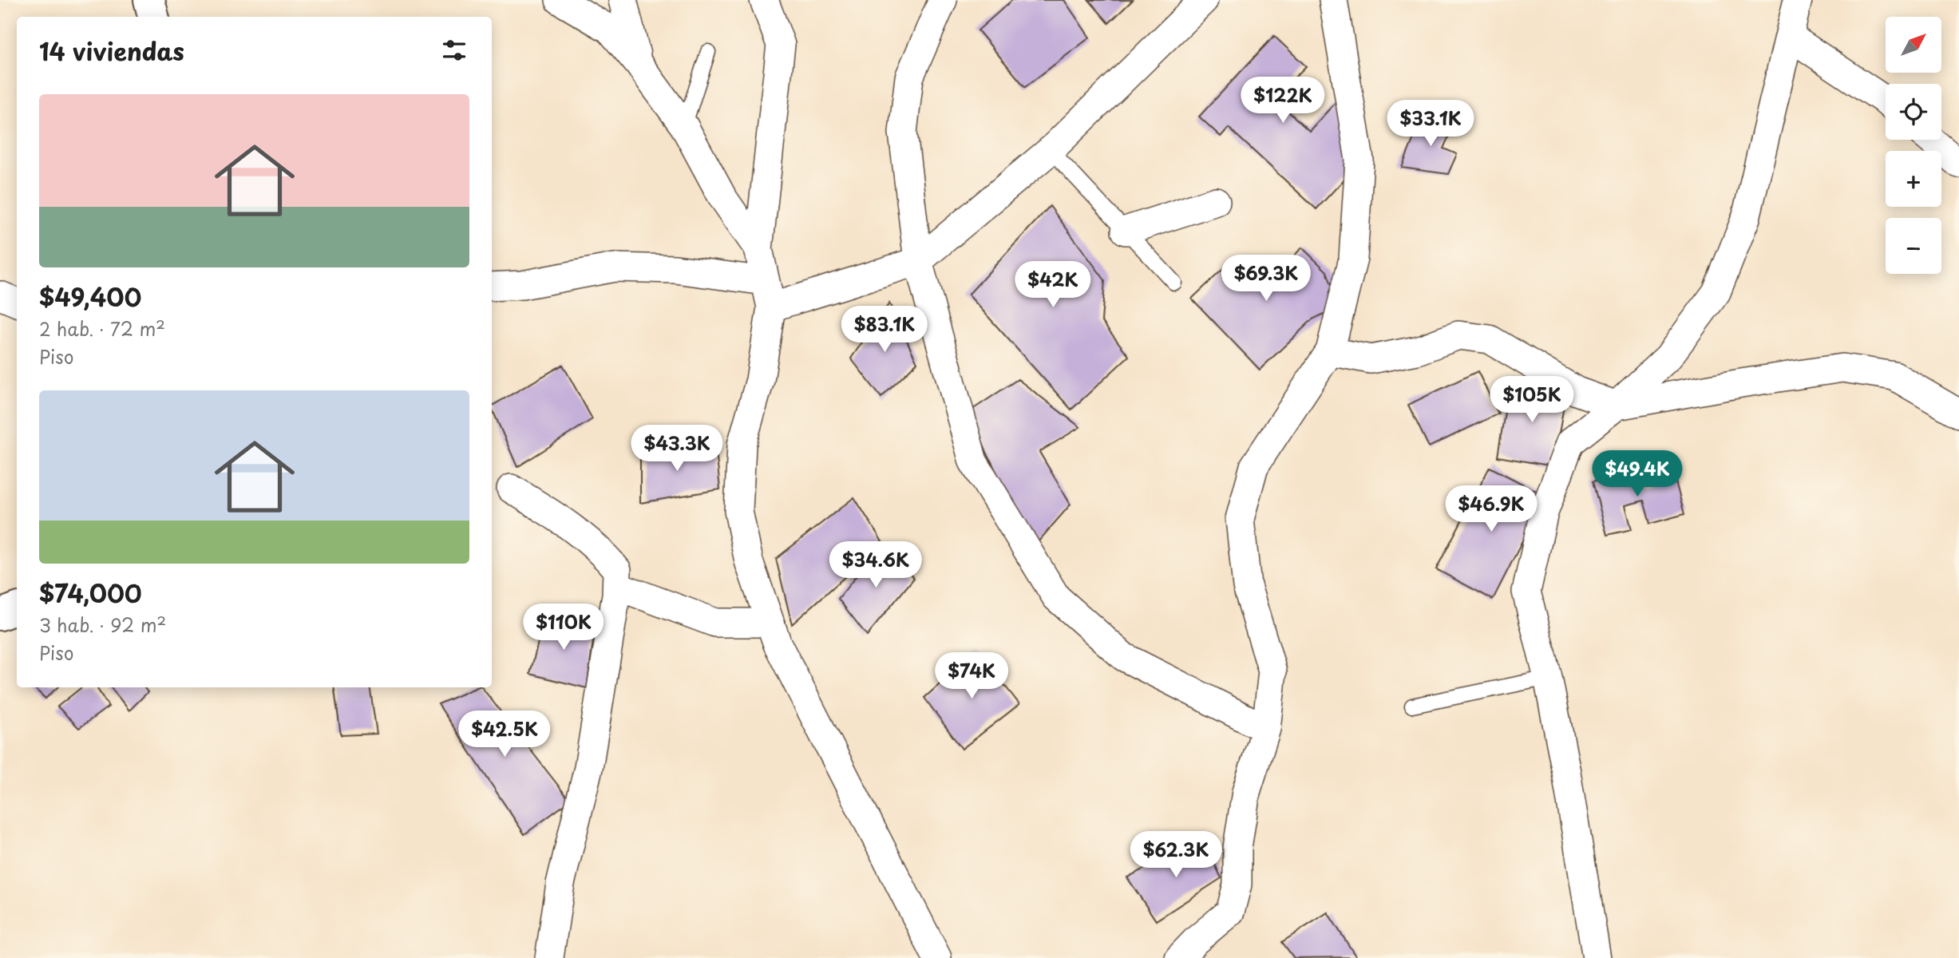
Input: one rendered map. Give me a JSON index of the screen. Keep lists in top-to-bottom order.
{
  "north": "top right",
  "page": {
    "map_buttons": ["+", "−"],
    "heading": "14 viviendas",
    "price": [
      "$122K",
      "$33.1K",
      "$69.3K",
      "$42K",
      "$83.1K",
      "$105K",
      "$43.3K",
      "$49.4K",
      "$46.9K",
      "$34.6K",
      "$110K",
      "$74K",
      "$42.5K",
      "$62.3K"
    ],
    "list": [
      {
        "name": "$49,400",
        "note": "2 hab. · 72 m² · Piso"
      },
      {
        "name": "$74,000",
        "note": "3 hab. · 92 m² · Piso"
      }
    ]
  }
}
